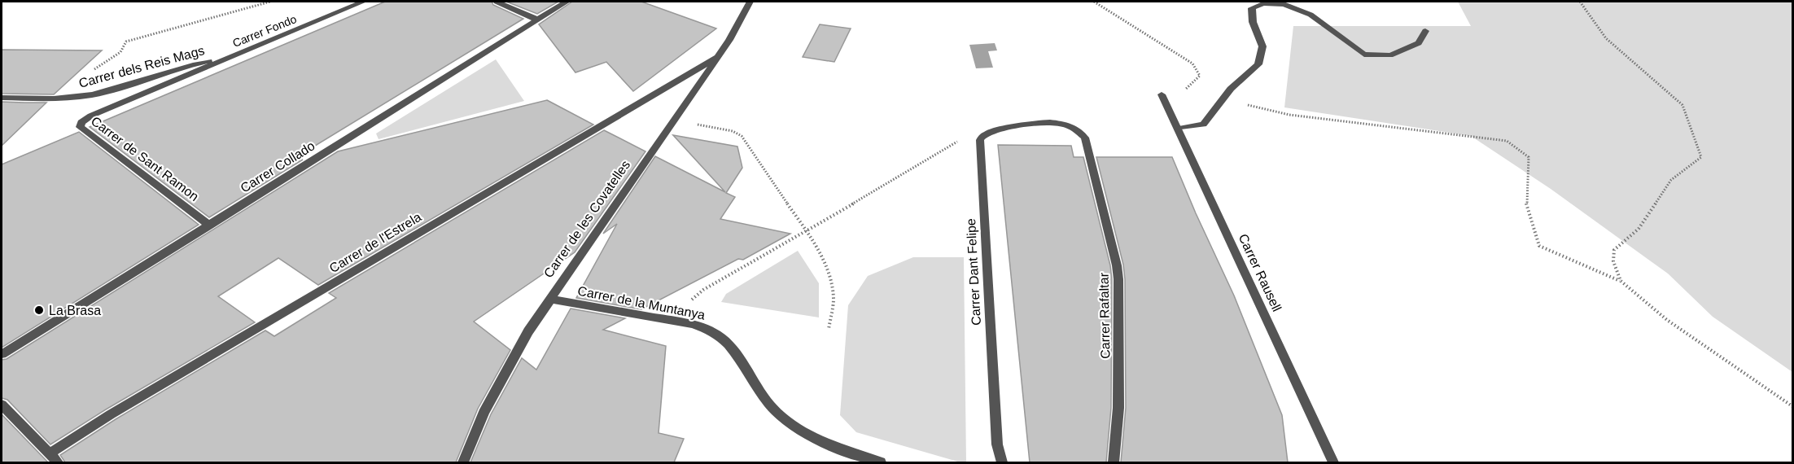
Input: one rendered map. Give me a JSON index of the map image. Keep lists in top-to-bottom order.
{
  "streets": {
    "street": [
      "Carrer Fondo",
      "Carrer dels Reis Mags",
      "Carrer de Sant Ramon",
      "Carrer Collado",
      "Carrer de les Covatelles",
      "Carrer de l'Estrela",
      "Carrer Dant Felipe",
      "Carrer Rausell",
      "Carrer de la Muntanya",
      "Carrer Rafaltar"
    ]
  },
  "crossings": [
    ["Carrer Fondo", "Carrer dels Reis Mags"],
    ["Carrer Fondo", "Carrer de Sant Ramon"],
    ["Carrer dels Reis Mags", "Carrer de Sant Ramon"],
    ["Carrer de Sant Ramon", "Carrer Collado"],
    ["Carrer de les Covatelles", "Carrer de l'Estrela"],
    ["Carrer de les Covatelles", "Carrer de la Muntanya"],
    ["Carrer Dant Felipe", "Carrer Rafaltar"]
  ],
  "places": ["La Brasa"]
}
